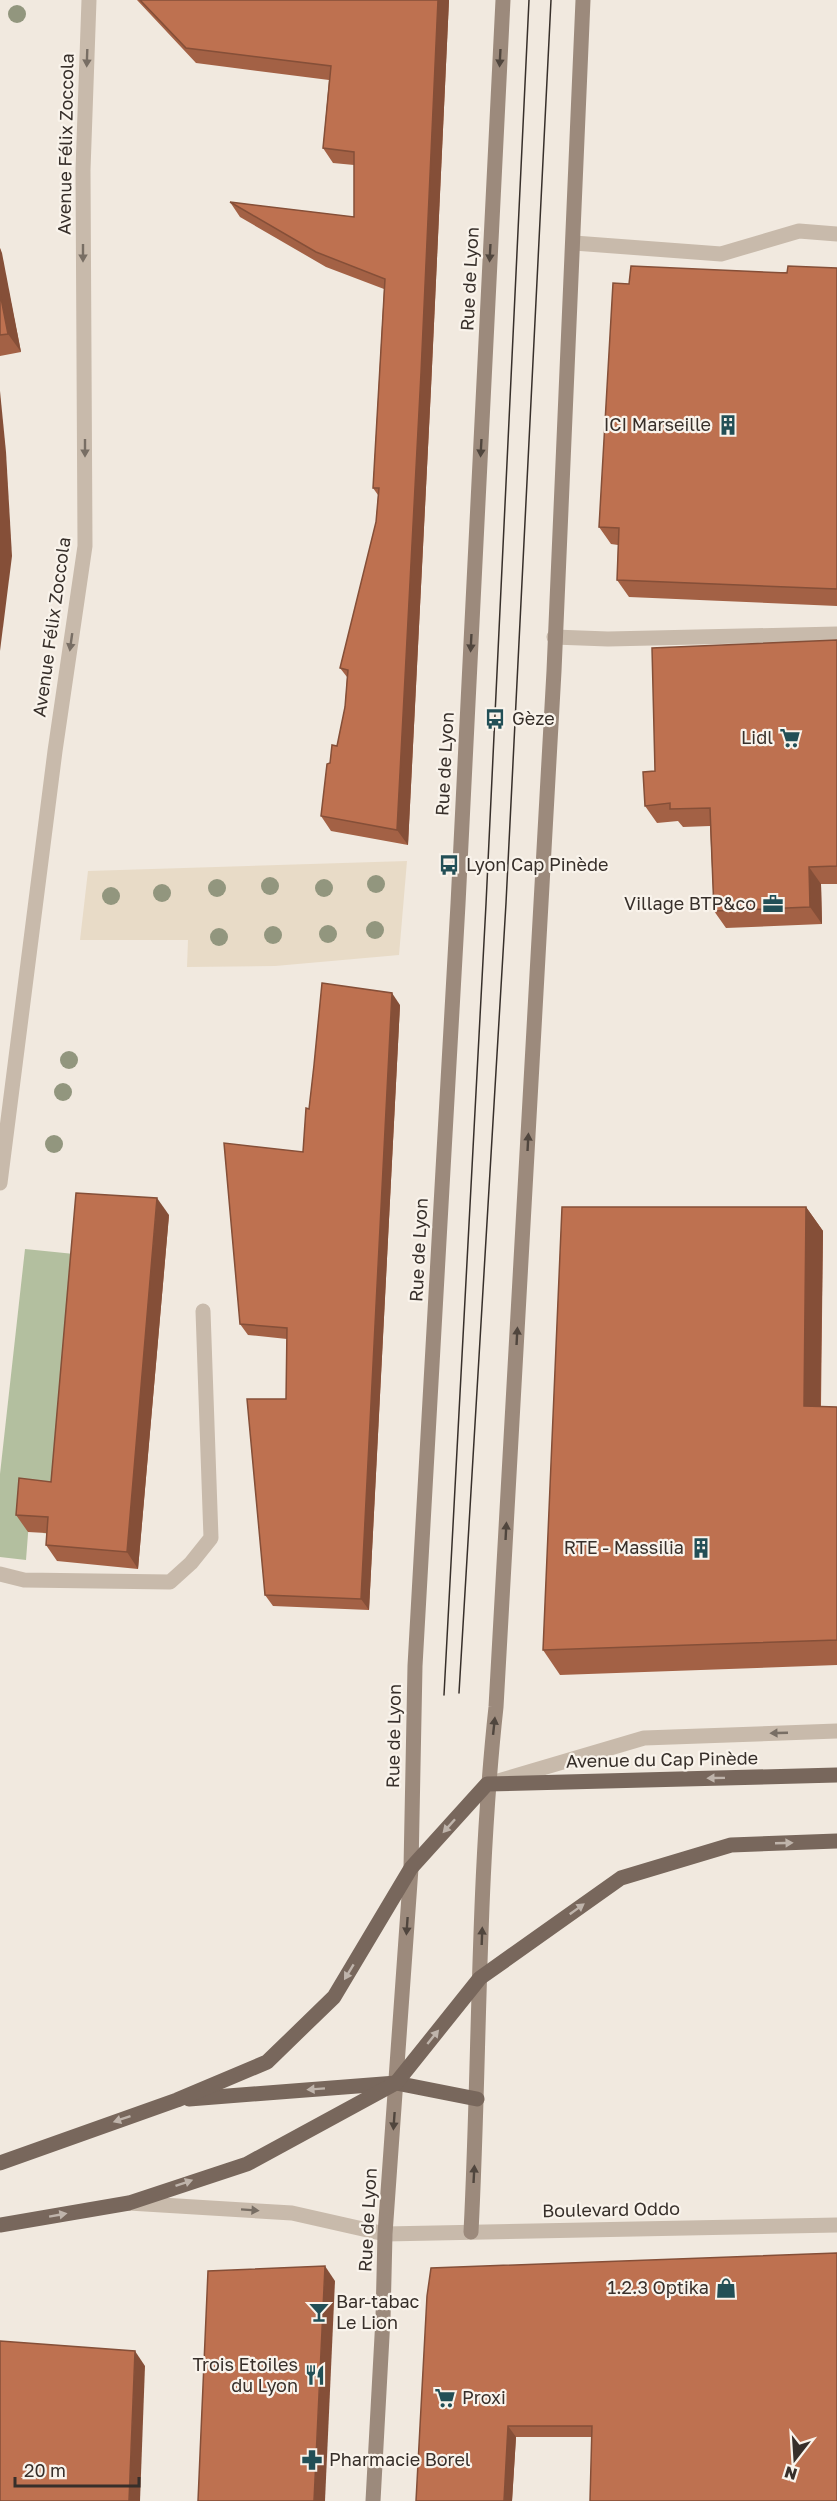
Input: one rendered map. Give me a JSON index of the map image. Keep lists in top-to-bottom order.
{
  "streets": {
    "main road": ["Avenue du Cap Pinède"],
    "street": ["Avenue Félix Zoccola", "Rue de Lyon", "Boulevard Oddo"]
  },
  "crossings": [
    ["Rue de Lyon", "Boulevard Oddo"]
  ],
  "one_way": ["Avenue Félix Zoccola", "Avenue du Cap Pinède", "Boulevard Oddo"],
  "places": {
    "building": ["ICI Marseille", "RTE - Massilia"],
    "bus stop": ["Gèze", "Lyon Cap Pinède"],
    "supermarket": ["Lidl", "Proxi"],
    "office": ["Village BTP&co"],
    "shop": ["1.2.3 Optika"],
    "bar": ["Bar-tabac Le Lion"],
    "restaurant": ["Trois Etoiles du Lyon"],
    "pharmacy": ["Pharmacie Borel"]
  },
  "scale_bar": "20 m",
  "north": "bottom"
}
